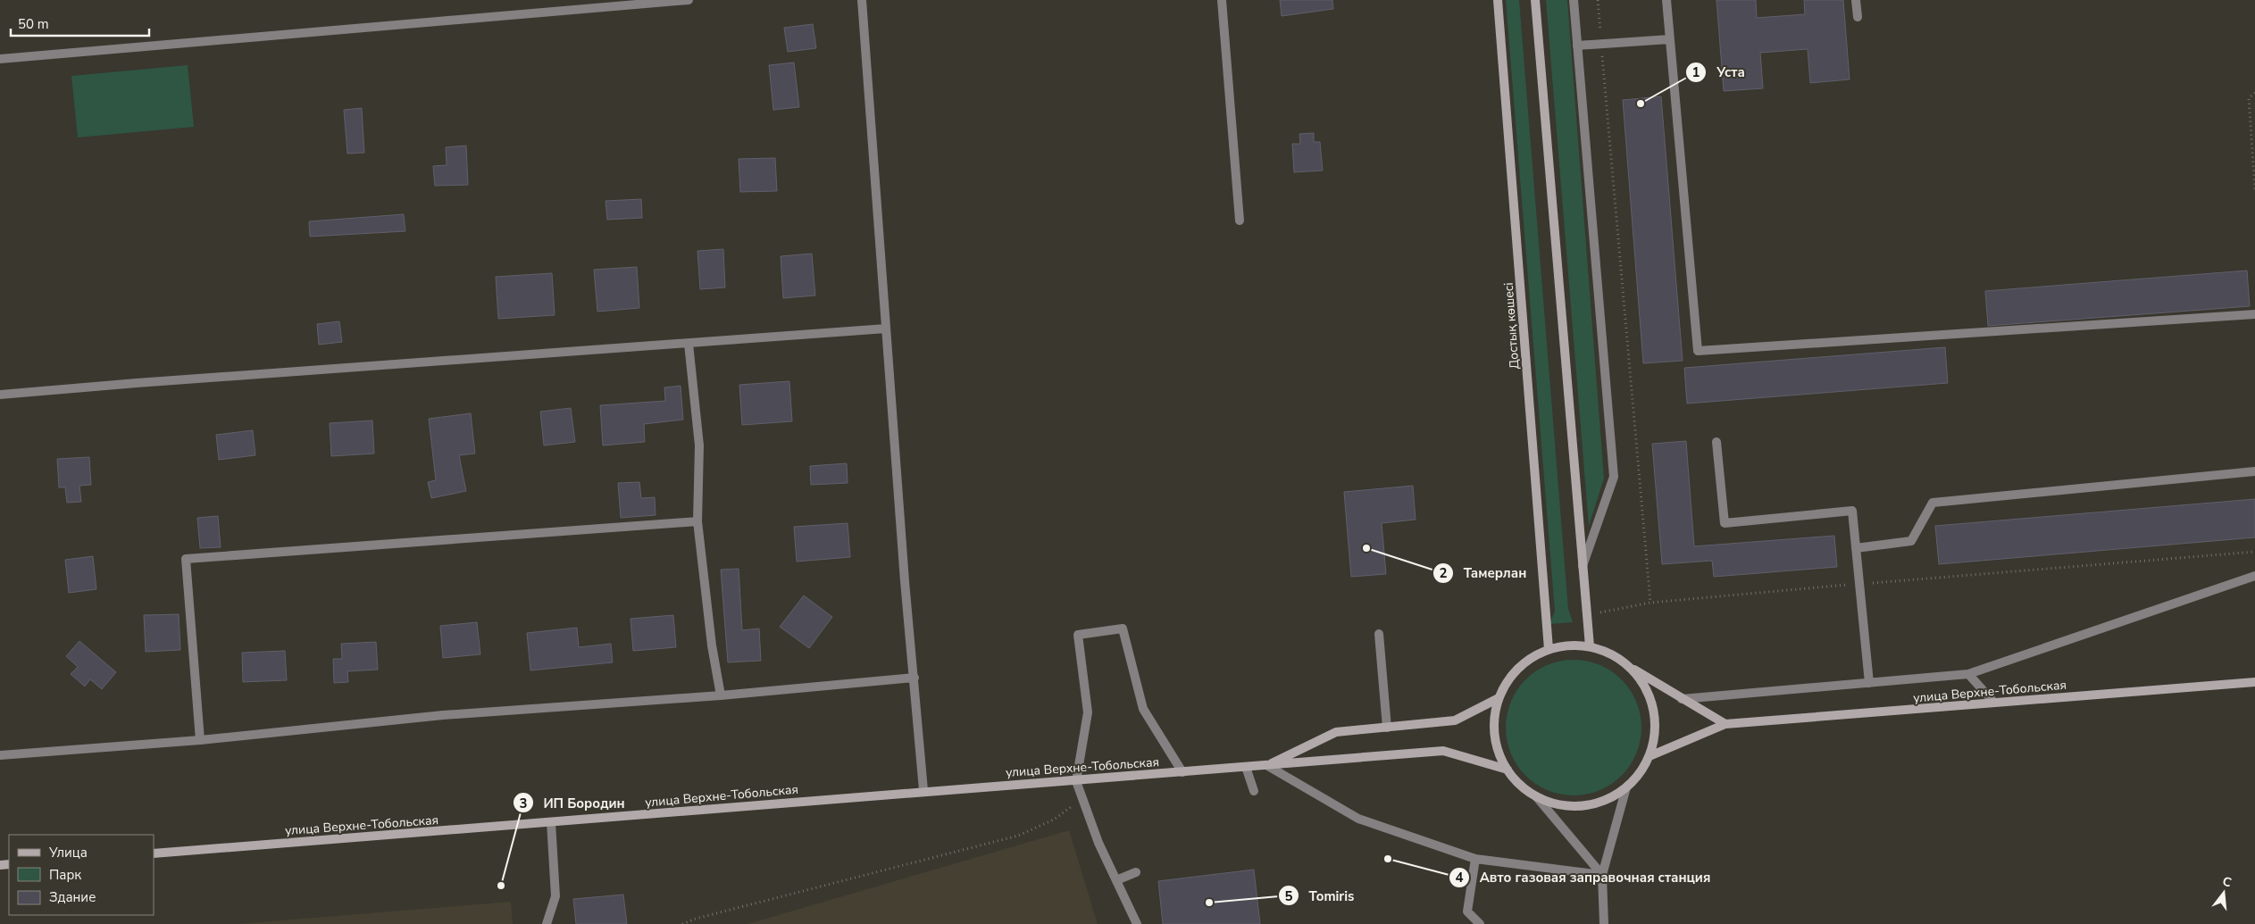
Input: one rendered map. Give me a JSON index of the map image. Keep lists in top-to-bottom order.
{
  "streets": {
    "street": ["Достық көшесі", "улица Верхне-Тобольская"]
  },
  "crossings": [
    ["Достық көшесі", "улица Верхне-Тобольская"]
  ],
  "places": [
    "Уста",
    "Тамерлан",
    "Авто газовая заправочная станция",
    "ИП Бородин",
    "Tomiris"
  ],
  "legend": ["Улица", "Парк", "Здание"],
  "scale_bar": "50 m",
  "north": "top"
}
